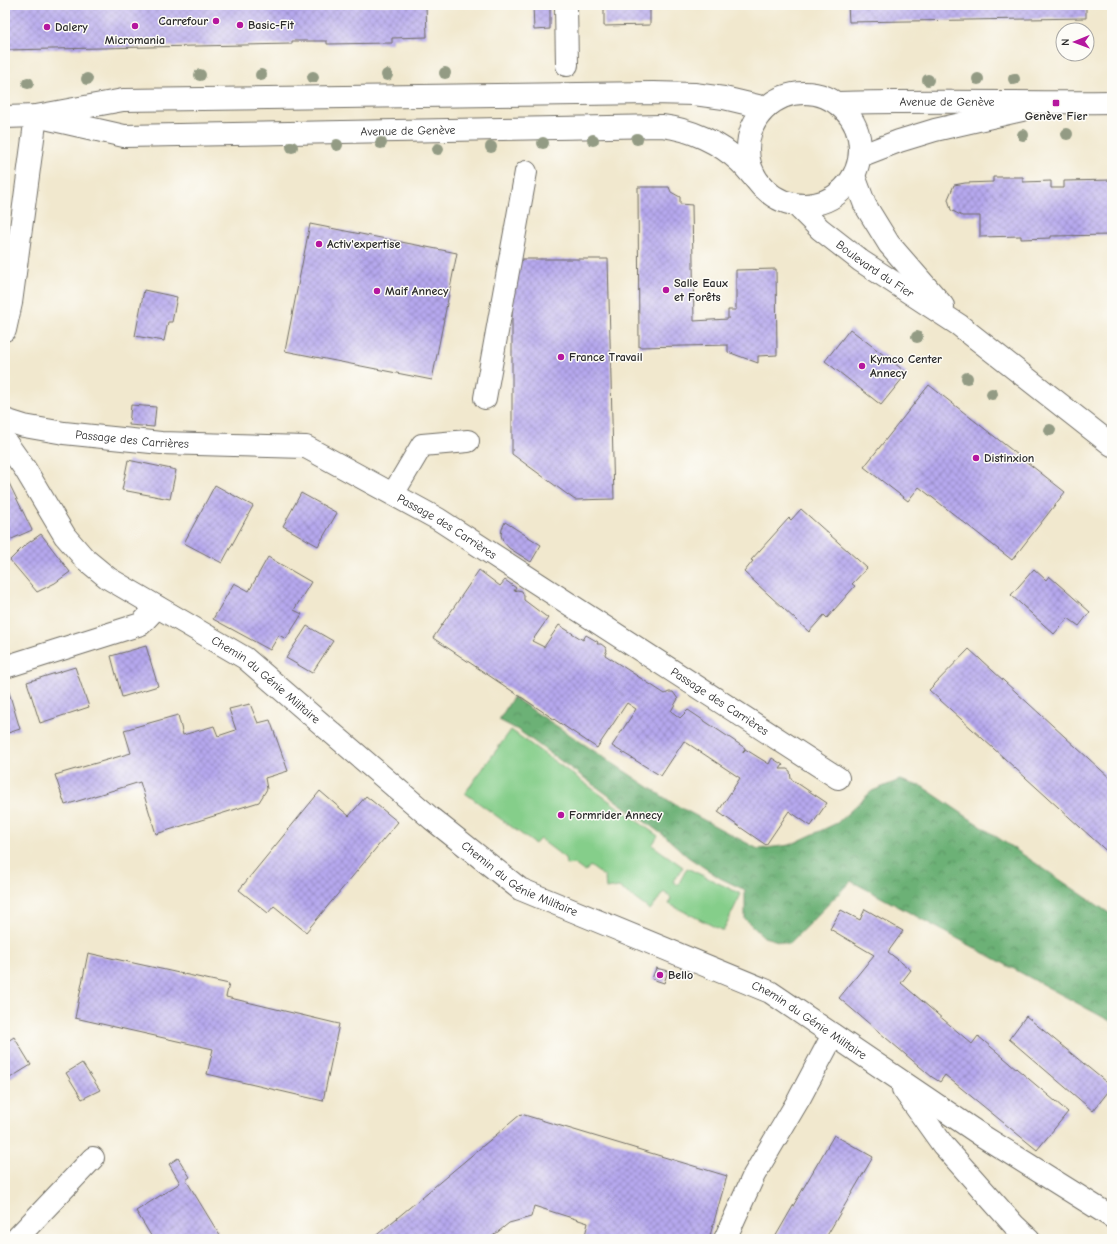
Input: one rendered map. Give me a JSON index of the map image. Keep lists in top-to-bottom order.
{
  "streets": {
    "street": [
      "Avenue de Genève",
      "Boulevard du Fier",
      "Passage des Carrières",
      "Chemin du Génie Militaire"
    ]
  },
  "crossings": [
    ["Avenue de Genève", "Boulevard du Fier"]
  ],
  "places": {
    "other": [
      "Carrefour",
      "Basic-Fit",
      "Micromania",
      "Dalery",
      "Activ'expertise",
      "Salle Eaux et Forêts",
      "Maif Annecy",
      "France Travail",
      "Kymco Center Annecy",
      "Distinxion",
      "Formrider Annecy",
      "Bello"
    ],
    "transit": ["Genève Fier"]
  },
  "north": "left"
}
